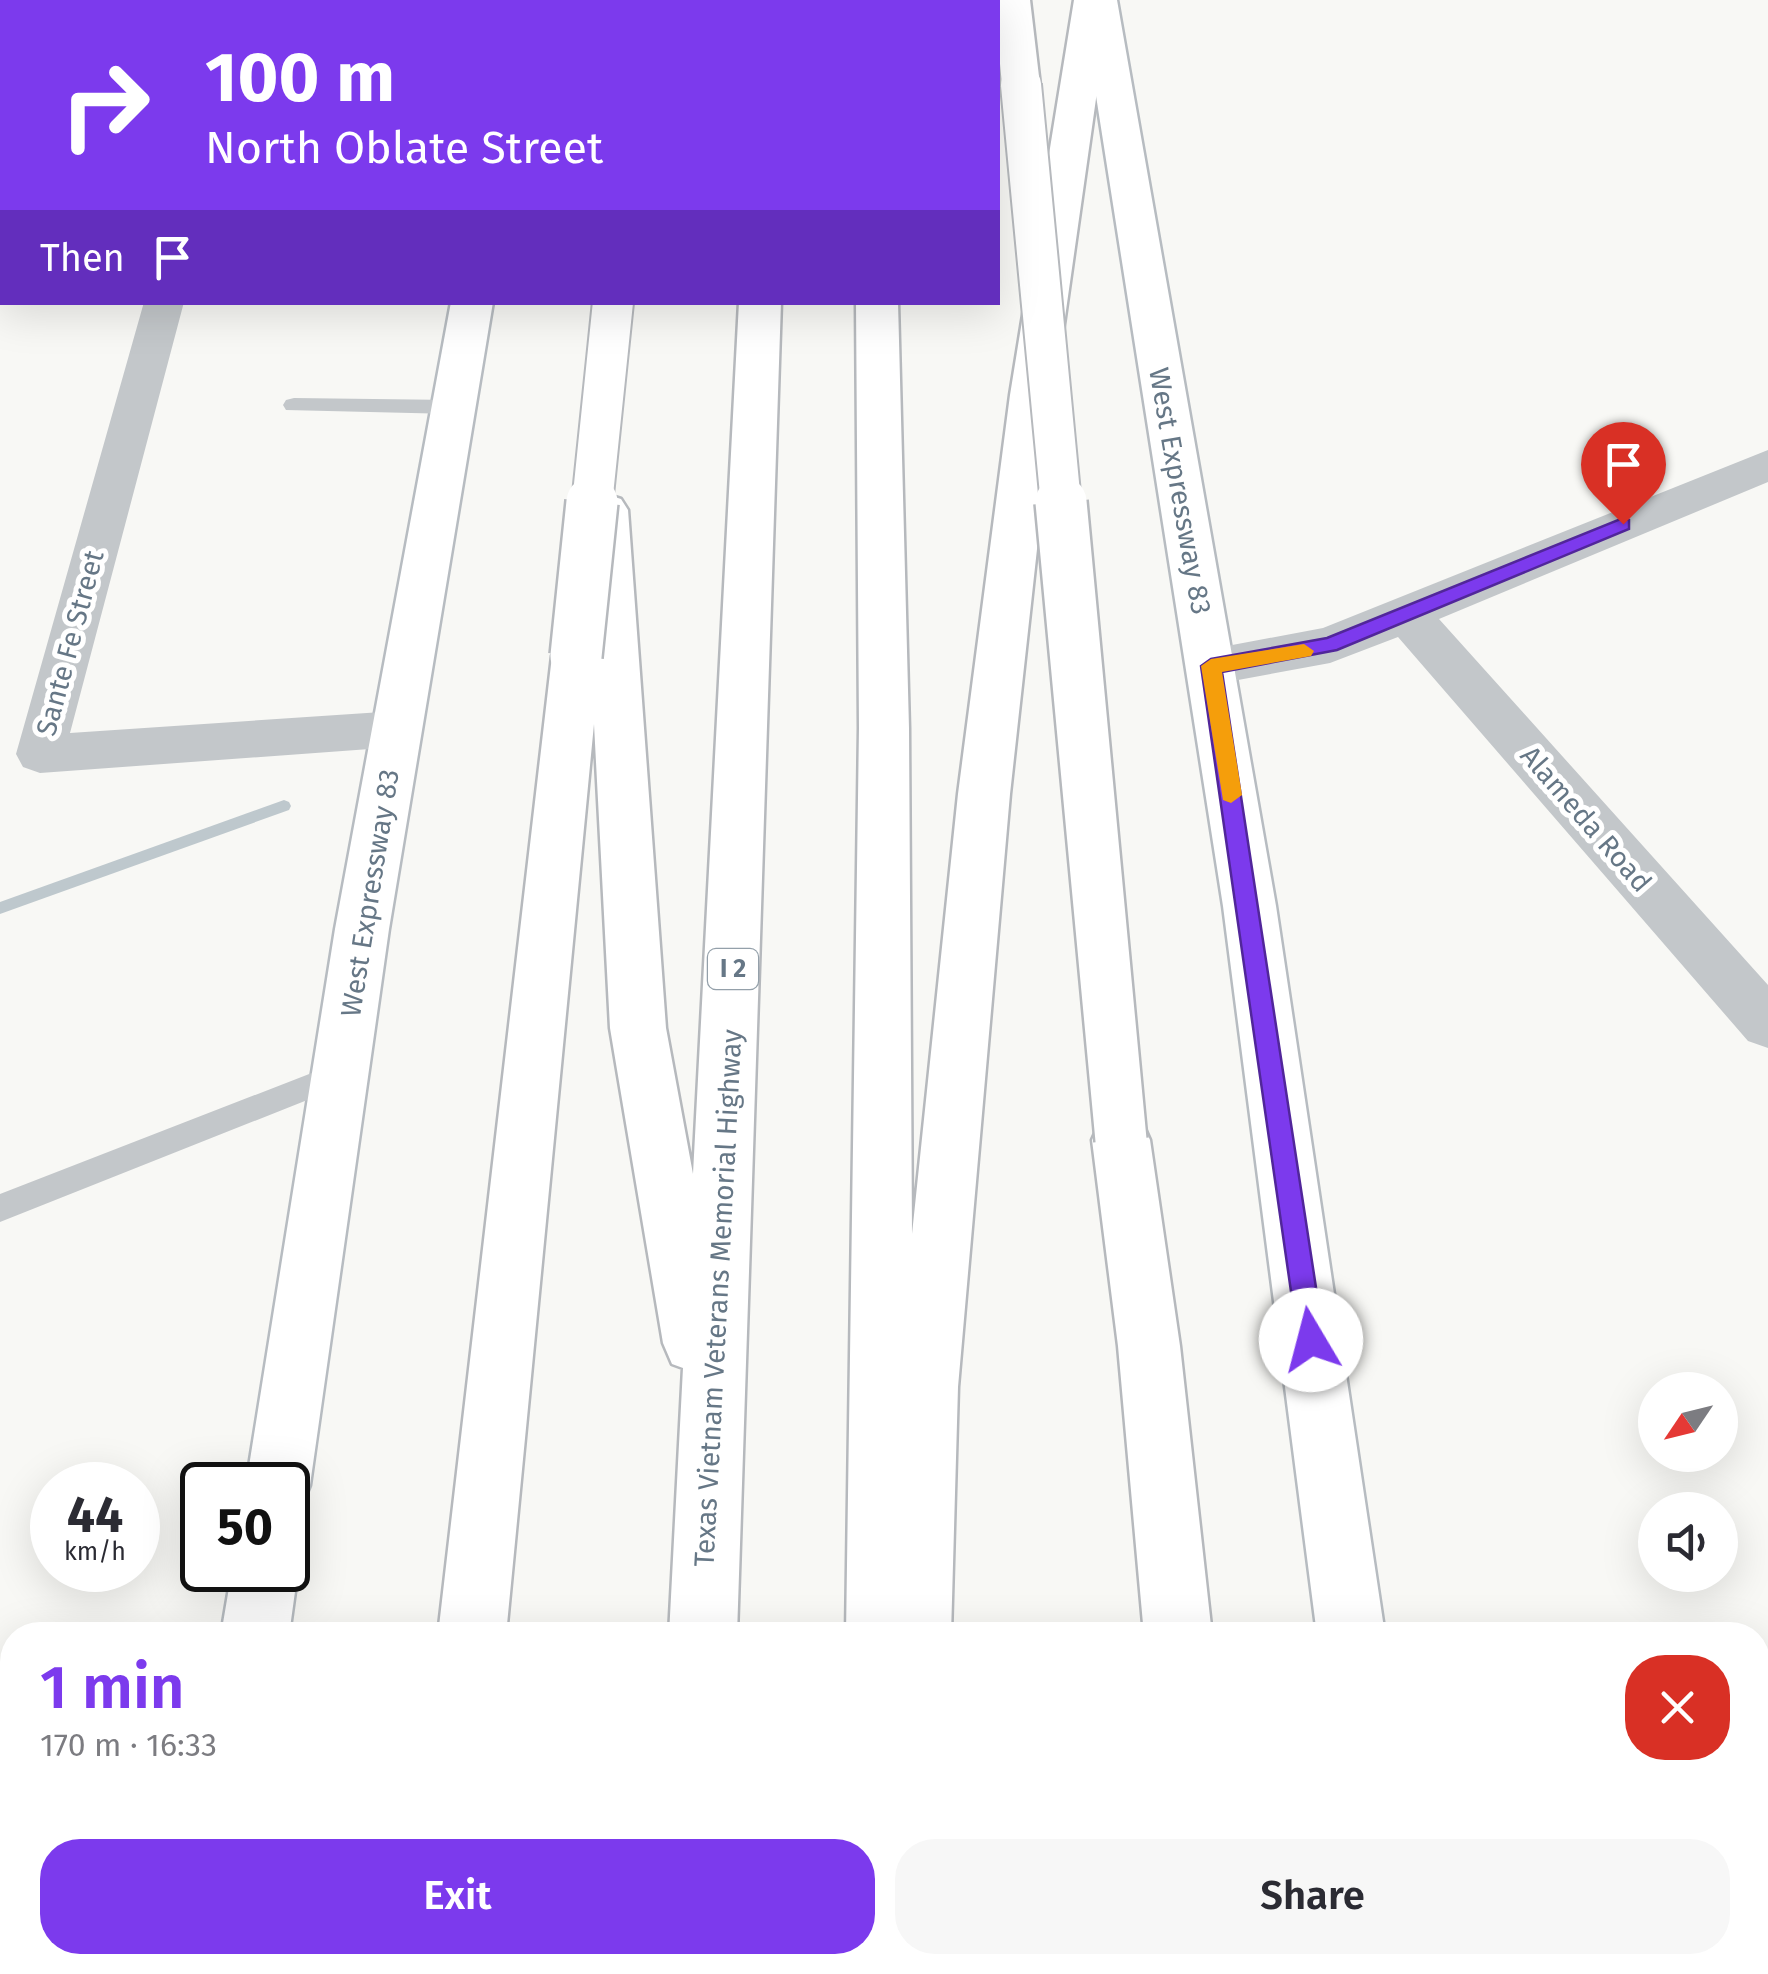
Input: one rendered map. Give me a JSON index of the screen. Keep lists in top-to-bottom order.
{
  "streets": {
    "main road": ["West Expressway 83", "I 2", "Texas Vietnam Veterans Memorial Highway"],
    "street": ["Sante Fe Street", "Alameda Road"]
  },
  "crossings": [
    ["West Expressway 83", "Sante Fe Street"]
  ],
  "north": "bottom left",
  "page": {
    "turn": ["100 m", "North Oblate Street"],
    "then": "Then",
    "speed": "44 km/h",
    "limit": "50",
    "heading": ["1 min", "170 m · 16:33"],
    "buttons": ["Exit", "Share"]
  }
}
